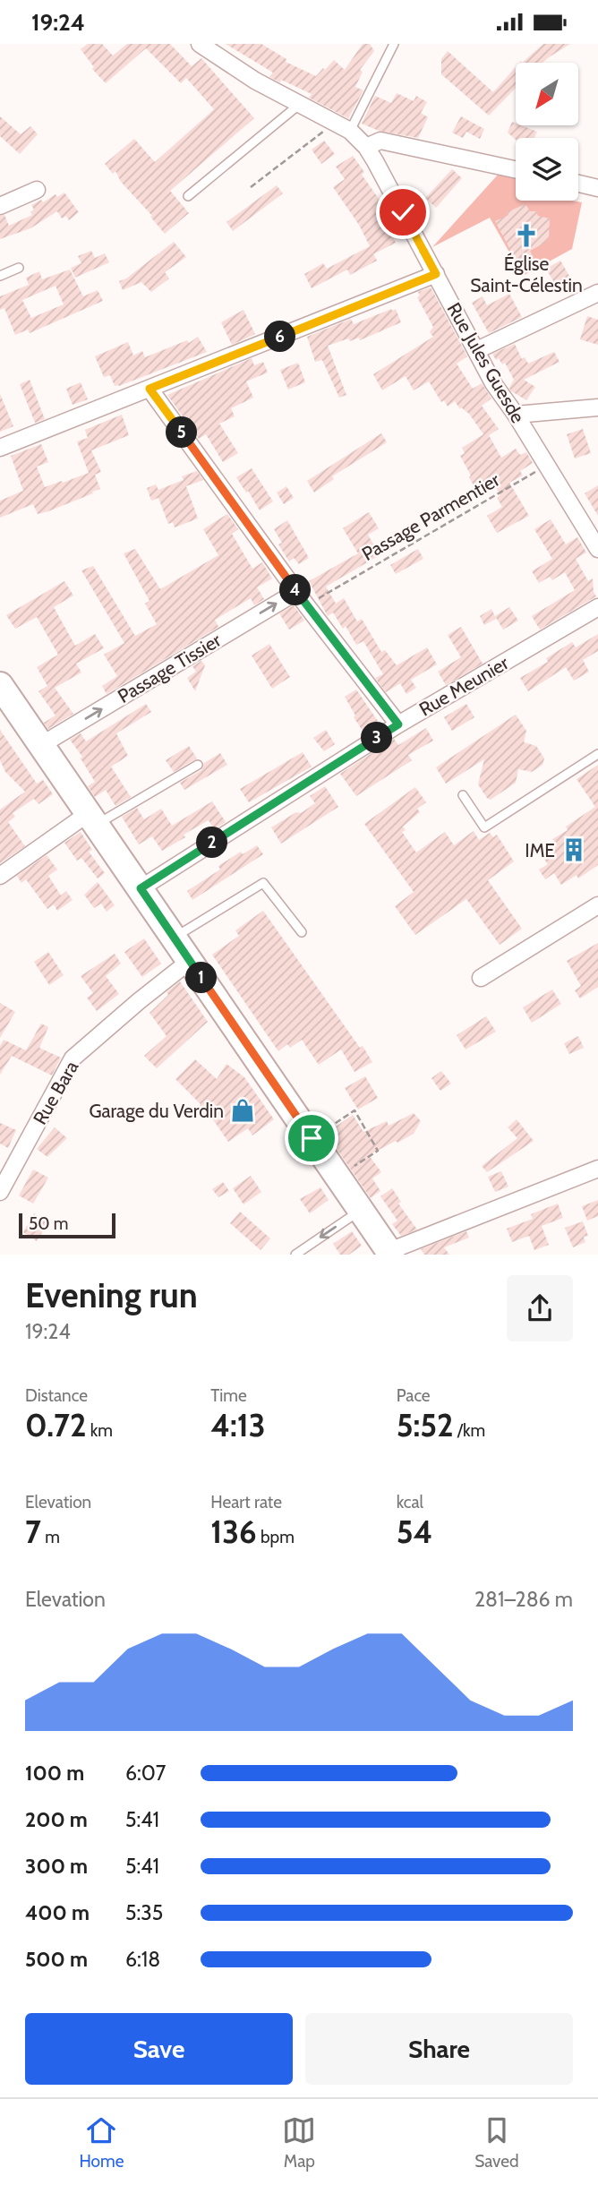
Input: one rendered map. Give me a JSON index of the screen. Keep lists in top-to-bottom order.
{
  "streets": {
    "street": [
      "Rue Jules Guesde",
      "Passage Tissier",
      "Rue Meunier",
      "Rue Bara"
    ],
    "path": ["Passage Parmentier"]
  },
  "crossings": [
    ["Rue Jules Guesde", "Passage Parmentier"]
  ],
  "one_way": ["Passage Tissier"],
  "places": {
    "church": ["Église Saint-Célestin"],
    "building": ["IME"],
    "shop": ["Garage du Verdin"]
  },
  "scale_bar": "50 m",
  "north": "bottom left",
  "page": {
    "status": "19:24",
    "pins": [
      "6",
      "5",
      "4",
      "3",
      "2",
      "1"
    ],
    "scale": "50 m",
    "heading": ["Evening run", "19:24"],
    "stats": [
      ["Distance", "0.72 km"],
      ["Time", "4:13"],
      ["Pace", "5:52 /km"],
      ["Elevation", "7 m"],
      ["Heart rate", "136 bpm"],
      ["kcal", "54"]
    ],
    "chart": ["Elevation", "281–286 m"],
    "list": [
      {
        "name": "100 m",
        "note": "6:07"
      },
      {
        "name": "200 m",
        "note": "5:41"
      },
      {
        "name": "300 m",
        "note": "5:41"
      },
      {
        "name": "400 m",
        "note": "5:35"
      },
      {
        "name": "500 m",
        "note": "6:18"
      }
    ],
    "buttons": ["Save", "Share"],
    "tabs": ["Home", "Map", "Saved"]
  }
}
